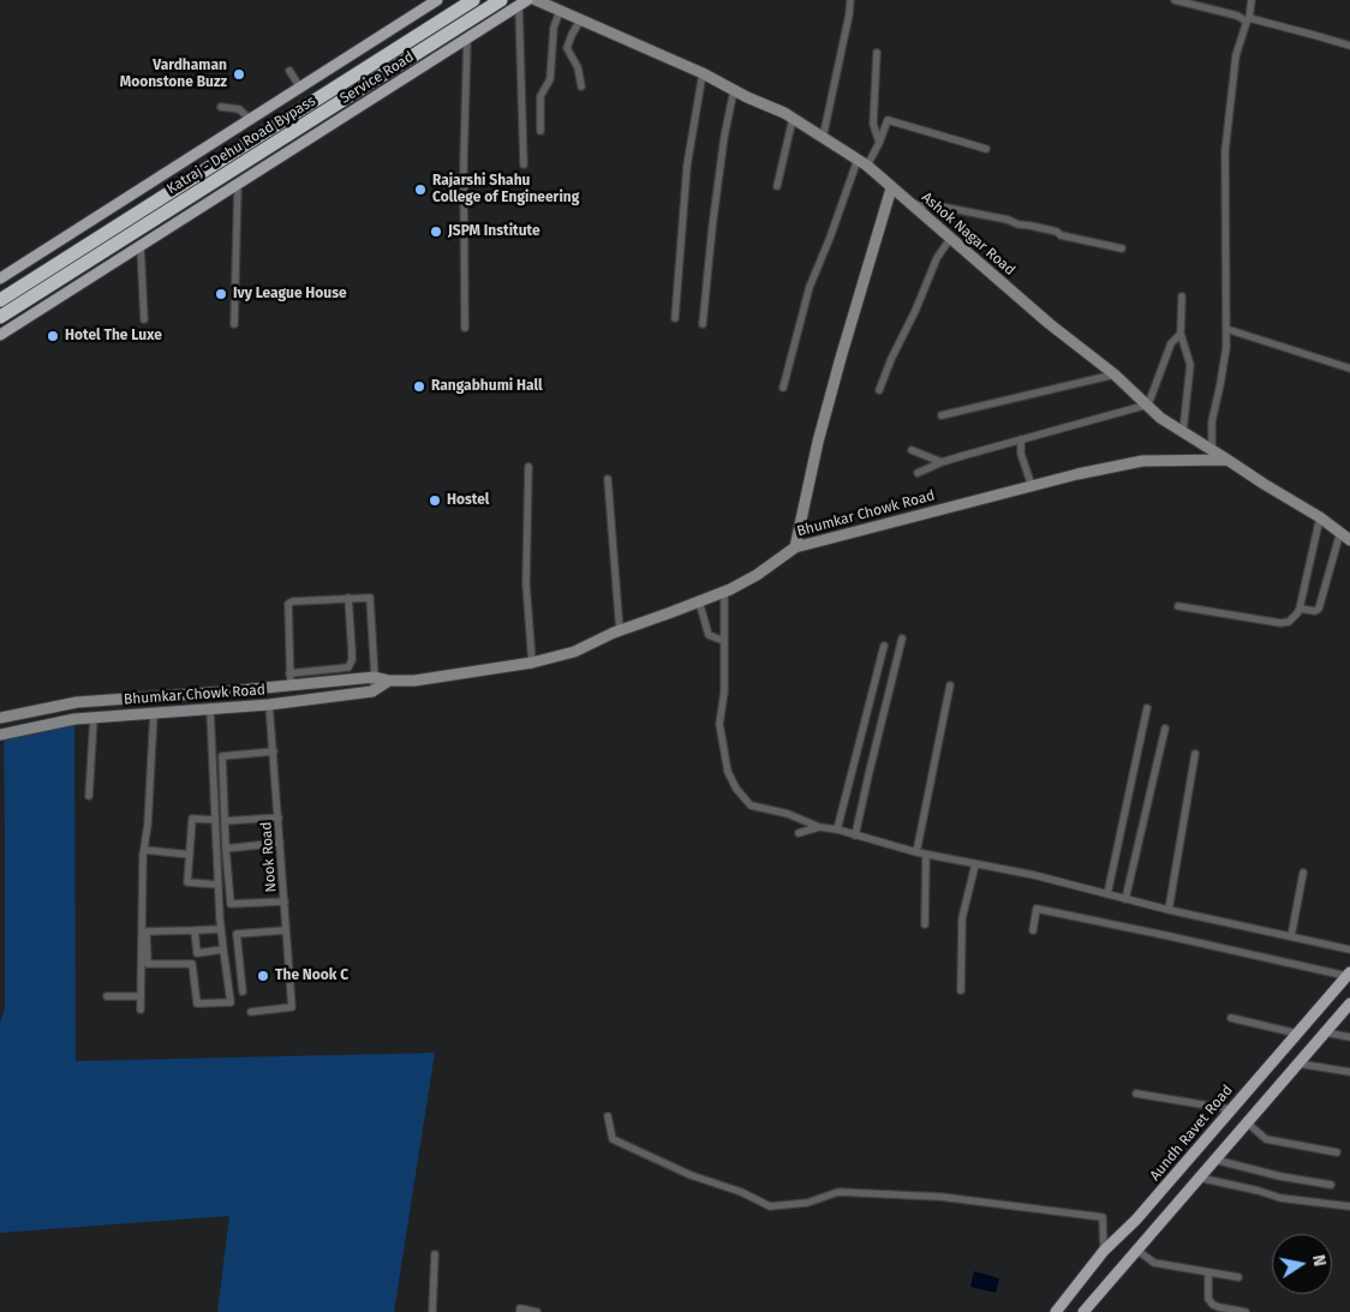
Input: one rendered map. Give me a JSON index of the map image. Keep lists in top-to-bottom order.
{
  "streets": {
    "highway": ["Katraj - Dehu Road Bypass"],
    "main road": ["Service Road", "Aundh Ravet Road"],
    "street": ["Ashok Nagar Road", "Bhumkar Chowk Road", "Nook Road"]
  },
  "crossings": [
    ["Ashok Nagar Road", "Bhumkar Chowk Road"],
    ["Bhumkar Chowk Road", "Nook Road"]
  ],
  "places": [
    "Vardhaman Moonstone Buzz",
    "Rajarshi Shahu College of Engineering",
    "JSPM Institute",
    "Ivy League House",
    "Hotel The Luxe",
    "Rangabhumi Hall",
    "Hostel",
    "The Nook C"
  ],
  "north": "right"
}
